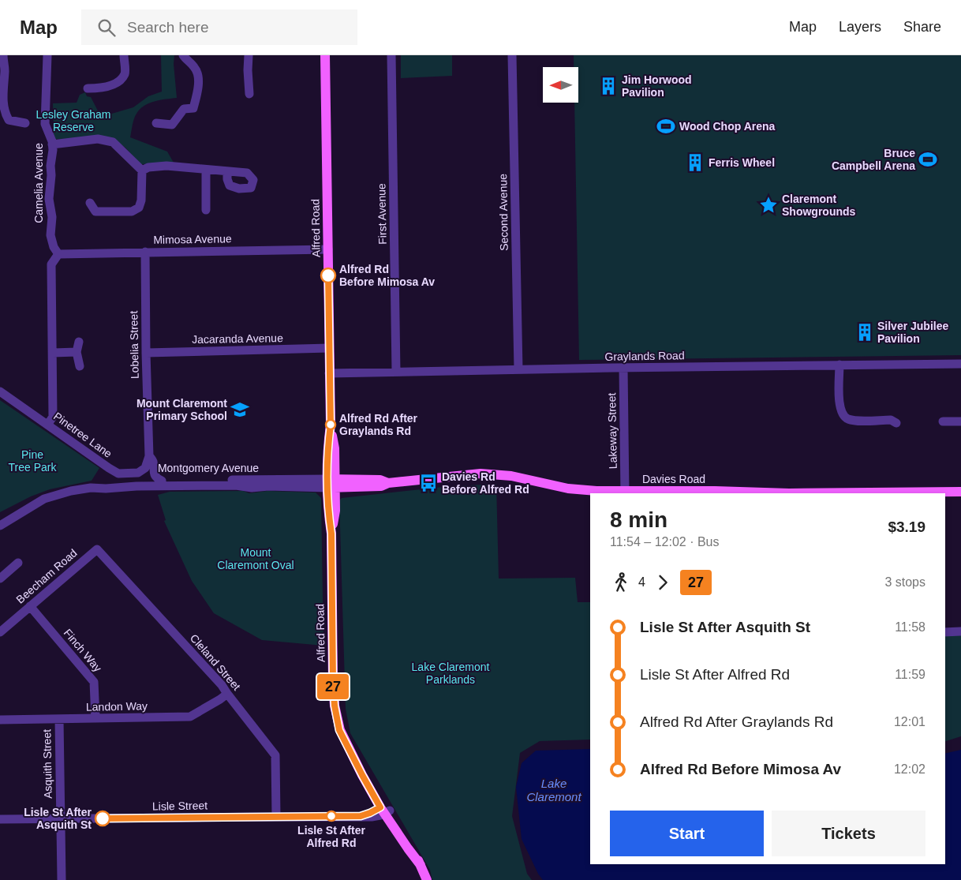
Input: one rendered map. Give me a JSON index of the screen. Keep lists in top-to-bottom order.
{
  "streets": {
    "main road": ["Alfred Road", "Davies Road"],
    "street": [
      "Camelia Avenue",
      "Second Avenue",
      "First Avenue",
      "Mimosa Avenue",
      "Jacaranda Avenue",
      "Lobelia Street",
      "Graylands Road",
      "Lakeway Street",
      "Pinetree Lane",
      "Montgomery Avenue",
      "Beecham Road",
      "Finch Way",
      "Cleland Street",
      "Landon Way",
      "Asquith Street",
      "Lisle Street"
    ]
  },
  "crossings": [
    ["Camelia Avenue", "Mimosa Avenue"],
    ["Second Avenue", "Graylands Road"],
    ["First Avenue", "Graylands Road"],
    ["Alfred Road", "Mimosa Avenue"],
    ["Alfred Road", "Jacaranda Avenue"],
    ["Alfred Road", "Graylands Road"],
    ["Alfred Road", "Montgomery Avenue"],
    ["Alfred Road", "Davies Road"],
    ["Alfred Road", "Lisle Street"],
    ["Mimosa Avenue", "Lobelia Street"],
    ["Jacaranda Avenue", "Lobelia Street"],
    ["Lobelia Street", "Pinetree Lane"],
    ["Lobelia Street", "Montgomery Avenue"],
    ["Graylands Road", "Lakeway Street"],
    ["Lakeway Street", "Davies Road"],
    ["Montgomery Avenue", "Davies Road"],
    ["Beecham Road", "Finch Way"],
    ["Beecham Road", "Cleland Street"],
    ["Finch Way", "Landon Way"],
    ["Cleland Street", "Landon Way"],
    ["Cleland Street", "Lisle Street"],
    ["Landon Way", "Asquith Street"],
    ["Asquith Street", "Lisle Street"]
  ],
  "water": ["Lake Claremont"],
  "parks": [
    "Lesley Graham Reserve",
    "Pine Tree Park",
    "Mount Claremont Oval",
    "Lake Claremont Parklands"
  ],
  "places": {
    "building": ["Jim Horwood Pavilion", "Ferris Wheel", "Silver Jubilee Pavilion"],
    "sports": ["Wood Chop Arena", "Bruce Campbell Arena"],
    "place": ["Claremont Showgrounds"],
    "other": [
      "Alfred Rd Before Mimosa Av",
      "Alfred Rd After Graylands Rd",
      "Lisle St After Alfred Rd",
      "Lisle St After Asquith St"
    ],
    "school or university": ["Mount Claremont Primary School"],
    "bus stop": ["Davies Rd Before Alfred Rd"]
  },
  "lines": ["bus line 27"],
  "north": "left",
  "page": {
    "header": "Map",
    "search": "Search here",
    "nav": ["Map", "Layers", "Share"],
    "on_map": "27",
    "heading": ["8 min", "11:54 – 12:02 · Bus", "$3.19"],
    "legs": ["4", "27", "3 stops"],
    "list": [
      {
        "name": "Lisle St After Asquith St",
        "value": "11:58"
      },
      {
        "name": "Lisle St After Alfred Rd",
        "value": "11:59"
      },
      {
        "name": "Alfred Rd After Graylands Rd",
        "value": "12:01"
      },
      {
        "name": "Alfred Rd Before Mimosa Av",
        "value": "12:02"
      }
    ],
    "buttons": ["Start", "Tickets"]
  }
}
